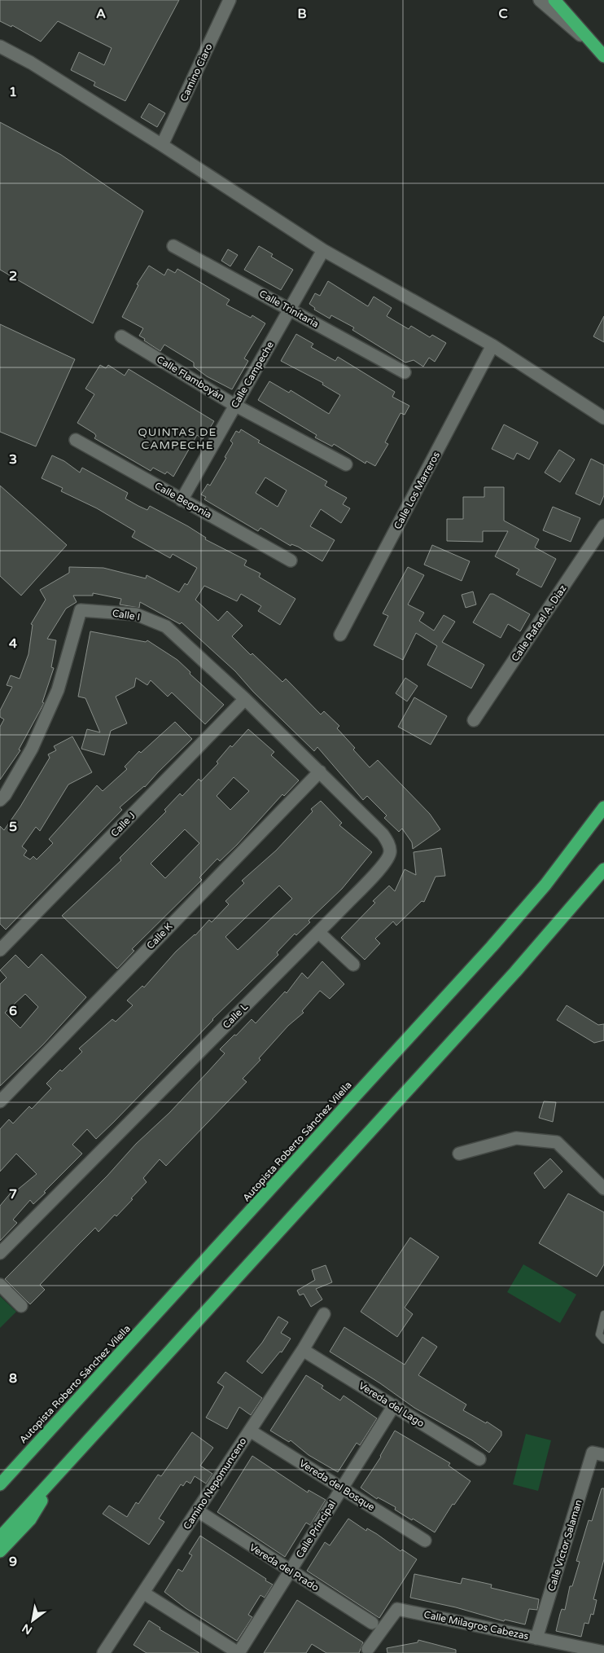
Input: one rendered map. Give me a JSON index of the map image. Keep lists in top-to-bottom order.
{
  "streets": {
    "highway": ["Autopista Roberto Sánchez Vilella"],
    "street": [
      "Camino Ciaro",
      "Calle Trinitaria",
      "Calle Campeche",
      "Calle Flamboyán",
      "Calle Los Marreros",
      "Calle Begonia",
      "Calle I",
      "Calle Rafael A. Díaz",
      "Calle J",
      "Calle K",
      "Calle L",
      "Vereda del Lago",
      "Camino Nepomunceno",
      "Vereda del Bosque",
      "Calle Principal",
      "Calle Victor Salaman",
      "Vereda del Prado",
      "Calle Milagros Cabezas"
    ]
  },
  "crossings": [
    ["Calle Trinitaria", "Calle Campeche"],
    ["Calle Campeche", "Calle Flamboyán"],
    ["Calle Campeche", "Calle Begonia"],
    ["Calle I", "Calle J"],
    ["Calle I", "Calle K"],
    ["Calle I", "Calle L"],
    ["Calle K", "Calle L"],
    ["Vereda del Lago", "Camino Nepomunceno"],
    ["Vereda del Lago", "Calle Principal"],
    ["Camino Nepomunceno", "Vereda del Bosque"],
    ["Camino Nepomunceno", "Vereda del Prado"],
    ["Vereda del Bosque", "Calle Principal"],
    ["Calle Principal", "Vereda del Prado"],
    ["Calle Victor Salaman", "Calle Milagros Cabezas"]
  ],
  "districts": ["QUINTAS DE CAMPECHE"],
  "north": "bottom left",
  "grid": {
    "columns": ["A", "B", "C"],
    "rows": [
      "1",
      "2",
      "3",
      "4",
      "5",
      "6",
      "7",
      "8",
      "9"
    ]
  }
}
